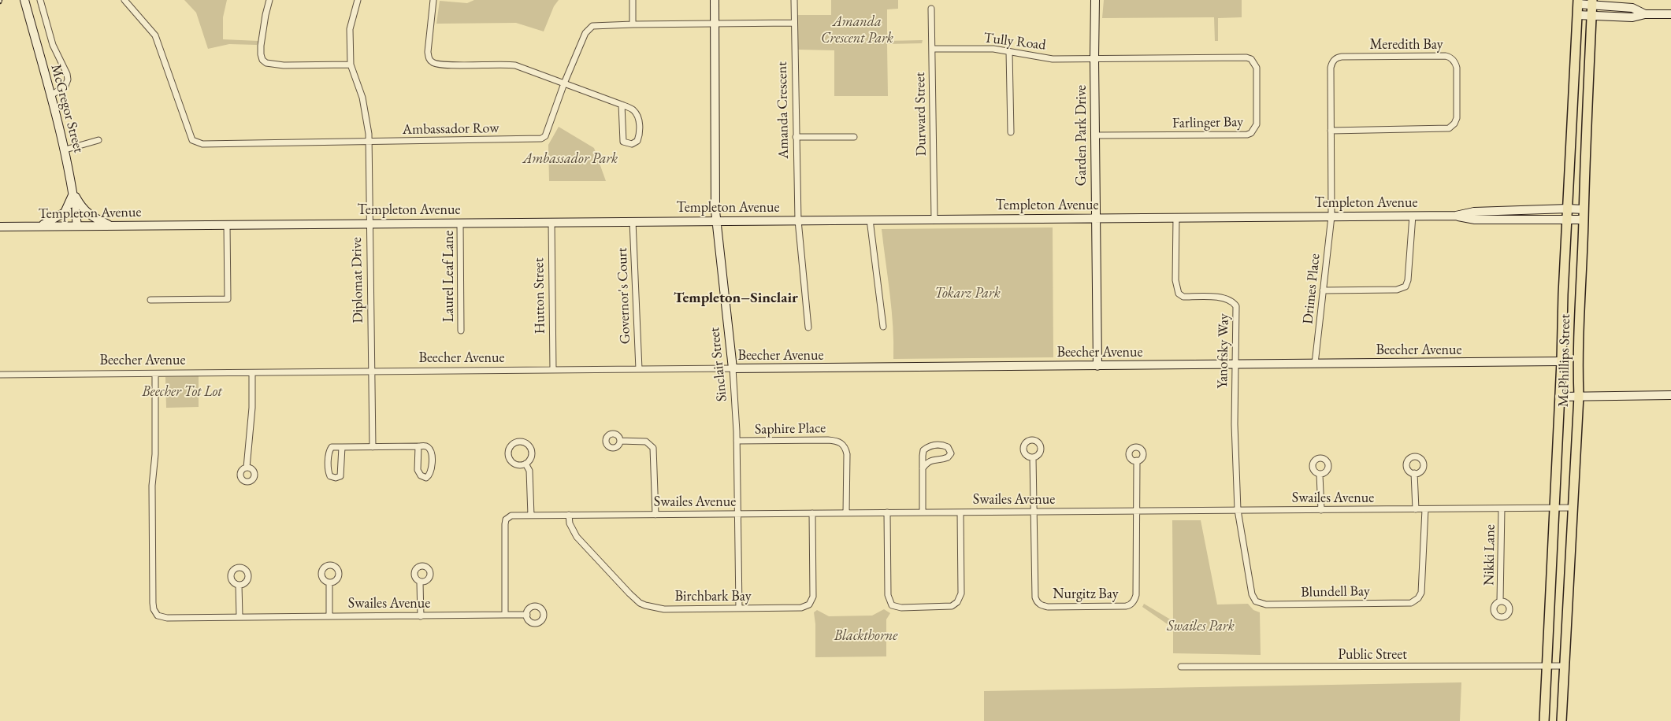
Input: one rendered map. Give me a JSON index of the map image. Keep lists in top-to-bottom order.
{
  "streets": {
    "main road": ["McPhillips Street"],
    "street": [
      "Tully Road",
      "Meredith Bay",
      "McGregor Street",
      "Amanda Crescent",
      "Durward Street",
      "Farlinger Bay",
      "Ambassador Row",
      "Garden Park Drive",
      "Templeton Avenue",
      "Laurel Leaf Lane",
      "Diplomat Drive",
      "Drimes Place",
      "Hutton Street",
      "Governor's Court",
      "Beecher Avenue",
      "Yanofsky Way",
      "Sinclair Street",
      "Saphire Place",
      "Swailes Avenue",
      "Nikki Lane",
      "Blundell Bay",
      "Nurgitz Bay",
      "Birchbark Bay",
      "Public Street"
    ]
  },
  "crossings": [
    ["Tully Road", "Durward Street"],
    ["Tully Road", "Farlinger Bay"],
    ["Tully Road", "Garden Park Drive"],
    ["Meredith Bay", "Templeton Avenue"],
    ["Meredith Bay", "Drimes Place"],
    ["McGregor Street", "Templeton Avenue"],
    ["Amanda Crescent", "Ambassador Row"],
    ["Amanda Crescent", "Templeton Avenue"],
    ["Durward Street", "Templeton Avenue"],
    ["Farlinger Bay", "Garden Park Drive"],
    ["Ambassador Row", "Diplomat Drive"],
    ["Ambassador Row", "Sinclair Street"],
    ["Garden Park Drive", "Templeton Avenue"],
    ["Garden Park Drive", "Beecher Avenue"],
    ["Templeton Avenue", "Laurel Leaf Lane"],
    ["Templeton Avenue", "Diplomat Drive"],
    ["Templeton Avenue", "Drimes Place"],
    ["Templeton Avenue", "Hutton Street"],
    ["Templeton Avenue", "Governor's Court"],
    ["Templeton Avenue", "Yanofsky Way"],
    ["Templeton Avenue", "McPhillips Street"],
    ["Templeton Avenue", "Sinclair Street"],
    ["Diplomat Drive", "Beecher Avenue"],
    ["Drimes Place", "Beecher Avenue"],
    ["Hutton Street", "Beecher Avenue"],
    ["Governor's Court", "Beecher Avenue"],
    ["Beecher Avenue", "Yanofsky Way"],
    ["Beecher Avenue", "McPhillips Street"],
    ["Beecher Avenue", "Sinclair Street"],
    ["Beecher Avenue", "Swailes Avenue"],
    ["Yanofsky Way", "Swailes Avenue"],
    ["Yanofsky Way", "Blundell Bay"],
    ["McPhillips Street", "Swailes Avenue"],
    ["McPhillips Street", "Public Street"],
    ["Sinclair Street", "Saphire Place"],
    ["Sinclair Street", "Swailes Avenue"],
    ["Sinclair Street", "Birchbark Bay"],
    ["Saphire Place", "Swailes Avenue"],
    ["Swailes Avenue", "Nikki Lane"],
    ["Swailes Avenue", "Blundell Bay"],
    ["Swailes Avenue", "Nurgitz Bay"],
    ["Swailes Avenue", "Birchbark Bay"]
  ],
  "districts": ["Templeton–Sinclair"],
  "parks": [
    "Amanda Crescent Park",
    "Ambassador Park",
    "Tokarz Park",
    "Beecher Tot Lot",
    "Swailes Park",
    "Blackthorne"
  ]
}
